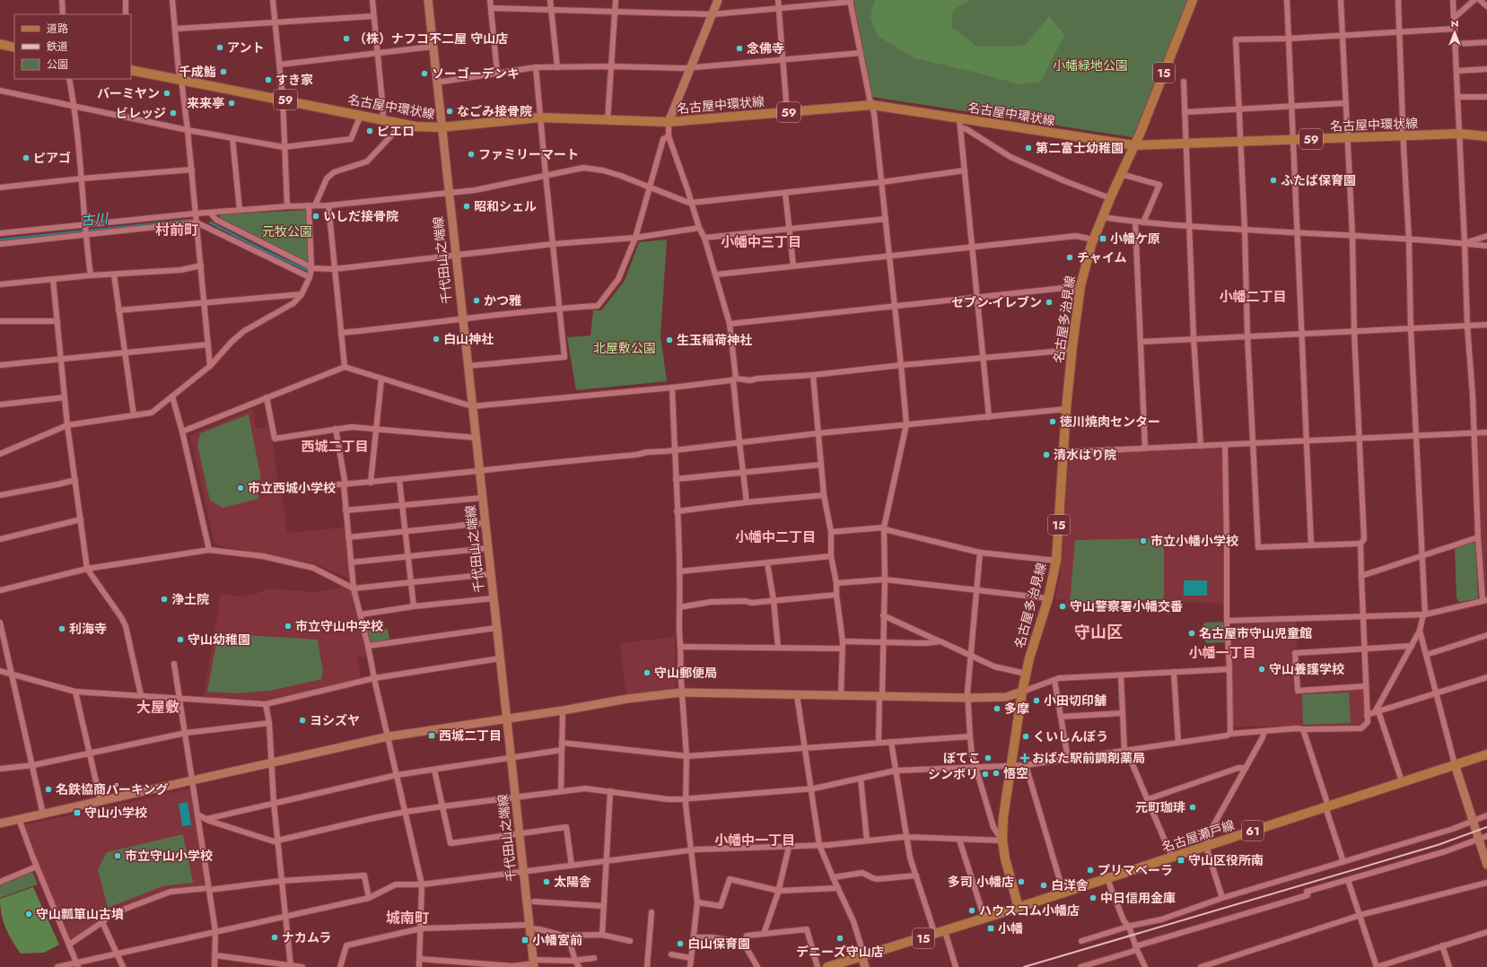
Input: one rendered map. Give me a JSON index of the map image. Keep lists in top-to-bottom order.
{
  "streets": {
    "main road": [
      "15",
      "59",
      "名古屋中環状線",
      "名古屋多治見線",
      "61",
      "名古屋瀬戸線"
    ],
    "street": ["千代田山之端線"]
  },
  "crossings": [
    ["15", "名古屋多治見線"],
    ["15", "名古屋瀬戸線"],
    ["名古屋中環状線", "千代田山之端線"],
    ["名古屋中環状線", "名古屋多治見線"],
    ["名古屋多治見線", "名古屋瀬戸線"]
  ],
  "districts": [
    "村前町",
    "小幡中三丁目",
    "小幡二丁目",
    "西城二丁目",
    "小幡中二丁目",
    "守山区",
    "小幡一丁目",
    "大屋敷",
    "小幡中一丁目",
    "城南町"
  ],
  "water": ["古川"],
  "parks": ["小幡緑地公園", "元牧公園", "北屋敷公園"],
  "places": {
    "other": [
      "（株）ナフコ不二屋 守山店",
      "アント",
      "念佛寺",
      "千成鮨",
      "ソーゴーデンキ",
      "すき家",
      "バーミヤン",
      "来来亭",
      "なごみ接骨院",
      "ビレッジ",
      "ピエロ",
      "第二富士幼稚園",
      "ファミリーマート",
      "ピアゴ",
      "ふたば保育園",
      "昭和シェル",
      "いしだ接骨院",
      "チャイム",
      "かつ雅",
      "セブン-イレブン",
      "白山神社",
      "生玉稲荷神社",
      "徳川焼肉センター",
      "清水はり院",
      "市立西城小学校",
      "市立小幡小学校",
      "浄土院",
      "守山警察署小幡交番",
      "市立守山中学校",
      "利海寺",
      "名古屋市守山児童館",
      "守山幼稚園",
      "守山養護学校",
      "守山郵便局",
      "小田切印舗",
      "多摩",
      "ヨシズヤ",
      "くいしんぼう",
      "ぼてこ",
      "悟空",
      "シンボリ",
      "名鉄協商パーキング",
      "元町珈琲",
      "市立守山小学校",
      "プリマベーラ",
      "太陽舎",
      "多司 小幡店",
      "白洋舎",
      "中日信用金庫",
      "ハウスコム小幡店",
      "守山瓢箪山古墳",
      "ナカムラ",
      "デニーズ守山店",
      "白山保育園"
    ],
    "transit": [
      "小幡ケ原",
      "西城二丁目",
      "守山小学校",
      "守山区役所南",
      "小幡",
      "小幡宮前"
    ],
    "health": ["おばた駅前調剤薬局"]
  },
  "legend": ["道路", "鉄道", "公園"],
  "north": "top"
}
